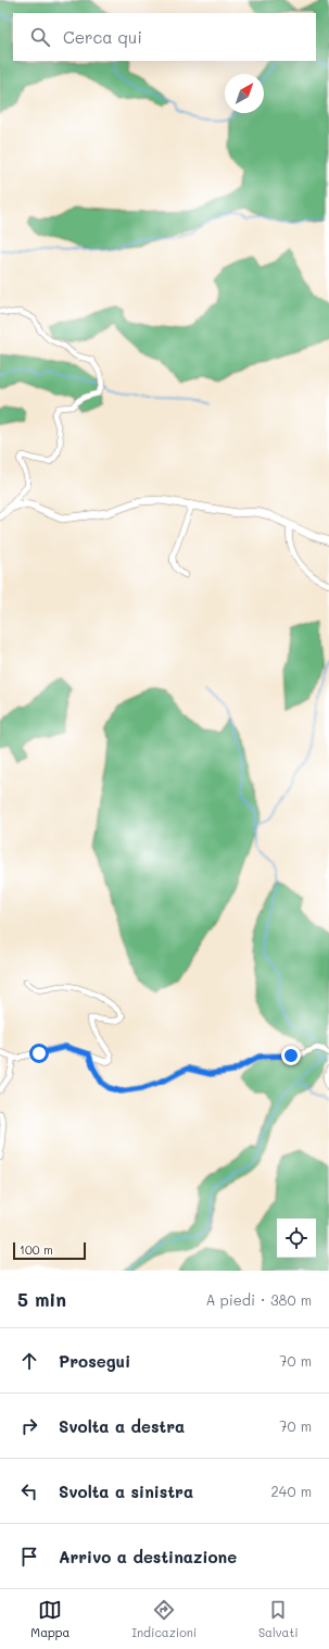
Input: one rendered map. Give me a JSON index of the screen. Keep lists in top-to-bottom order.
{
  "scale_bar": "100 m",
  "north": "top right",
  "page": {
    "search": "Cerca qui",
    "scale": "100 m",
    "heading": ["5 min", "A piedi · 380 m"],
    "list": [
      ["Prosegui", "70 m"],
      ["Svolta a destra", "70 m"],
      ["Svolta a sinistra", "240 m"],
      "Arrivo a destinazione"
    ],
    "nav": ["Mappa", "Indicazioni", "Salvati"]
  }
}
